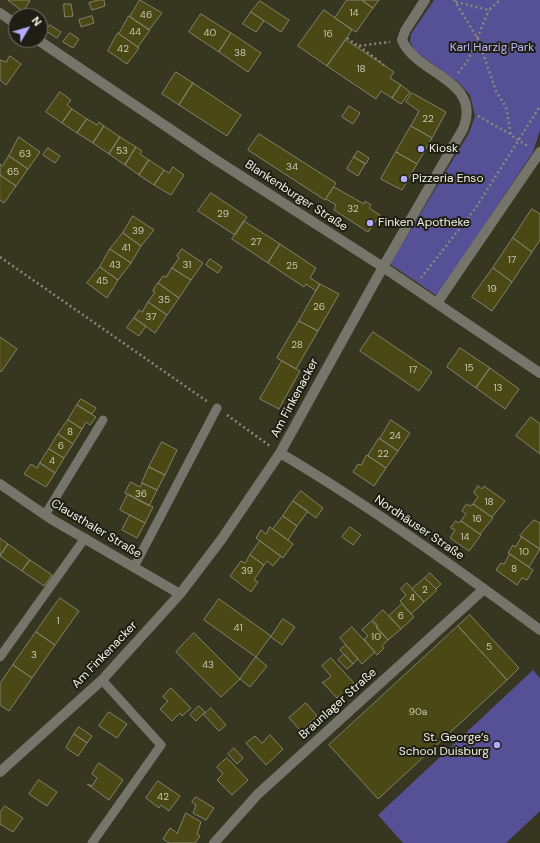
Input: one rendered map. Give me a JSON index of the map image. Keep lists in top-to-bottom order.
{
  "streets": {
    "street": [
      "Blankenburger Straße",
      "Am Finkenacker",
      "Nordhäuser Straße",
      "Clausthaler Straße",
      "Braunlager Straße"
    ]
  },
  "crossings": [
    ["Blankenburger Straße", "Am Finkenacker"],
    ["Am Finkenacker", "Nordhäuser Straße"],
    ["Am Finkenacker", "Clausthaler Straße"],
    ["Nordhäuser Straße", "Braunlager Straße"]
  ],
  "parks": ["Karl Harzig Park"],
  "places": [
    "Kiosk",
    "Pizzeria Enso",
    "Finken Apotheke",
    "St. George’s School Duisburg"
  ],
  "house_numbers": [
    "14",
    "46",
    "44",
    "40",
    "16",
    "42",
    "38",
    "18",
    "22",
    "53",
    "63",
    "34",
    "65",
    "32",
    "29",
    "39",
    "27",
    "41",
    "17",
    "43",
    "31",
    "25",
    "45",
    "19",
    "35",
    "26",
    "37",
    "28",
    "15",
    "17",
    "13",
    "8",
    "24",
    "6",
    "22",
    "4",
    "36",
    "18",
    "16",
    "14",
    "10",
    "8",
    "39",
    "2",
    "4",
    "6",
    "1",
    "41",
    "10",
    "5",
    "3",
    "43",
    "90a",
    "42"
  ],
  "north": "top right"
}
